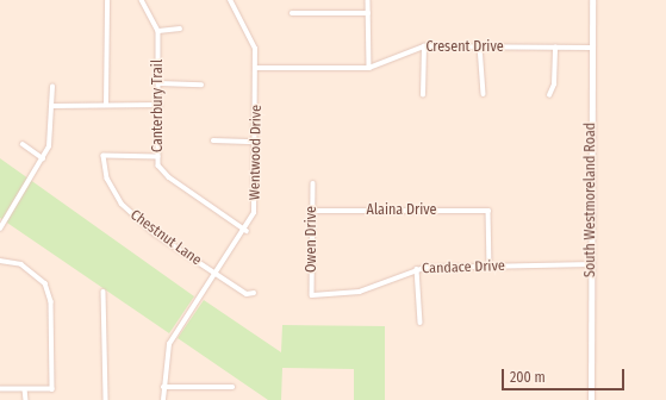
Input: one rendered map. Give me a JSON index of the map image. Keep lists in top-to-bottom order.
{
  "streets": {
    "street": [
      "Cresent Drive",
      "Canterbury Trail",
      "Wentwood Drive",
      "South Westmoreland Road",
      "Alaina Drive",
      "Chestnut Lane",
      "Owen Drive",
      "Candace Drive"
    ]
  },
  "crossings": [
    ["Cresent Drive", "Wentwood Drive"],
    ["Cresent Drive", "South Westmoreland Road"],
    ["Canterbury Trail", "Wentwood Drive"],
    ["Canterbury Trail", "Chestnut Lane"],
    ["Wentwood Drive", "Chestnut Lane"],
    ["South Westmoreland Road", "Candace Drive"],
    ["Alaina Drive", "Owen Drive"],
    ["Alaina Drive", "Candace Drive"],
    ["Owen Drive", "Candace Drive"]
  ],
  "scale_bar": "200 m"
}
